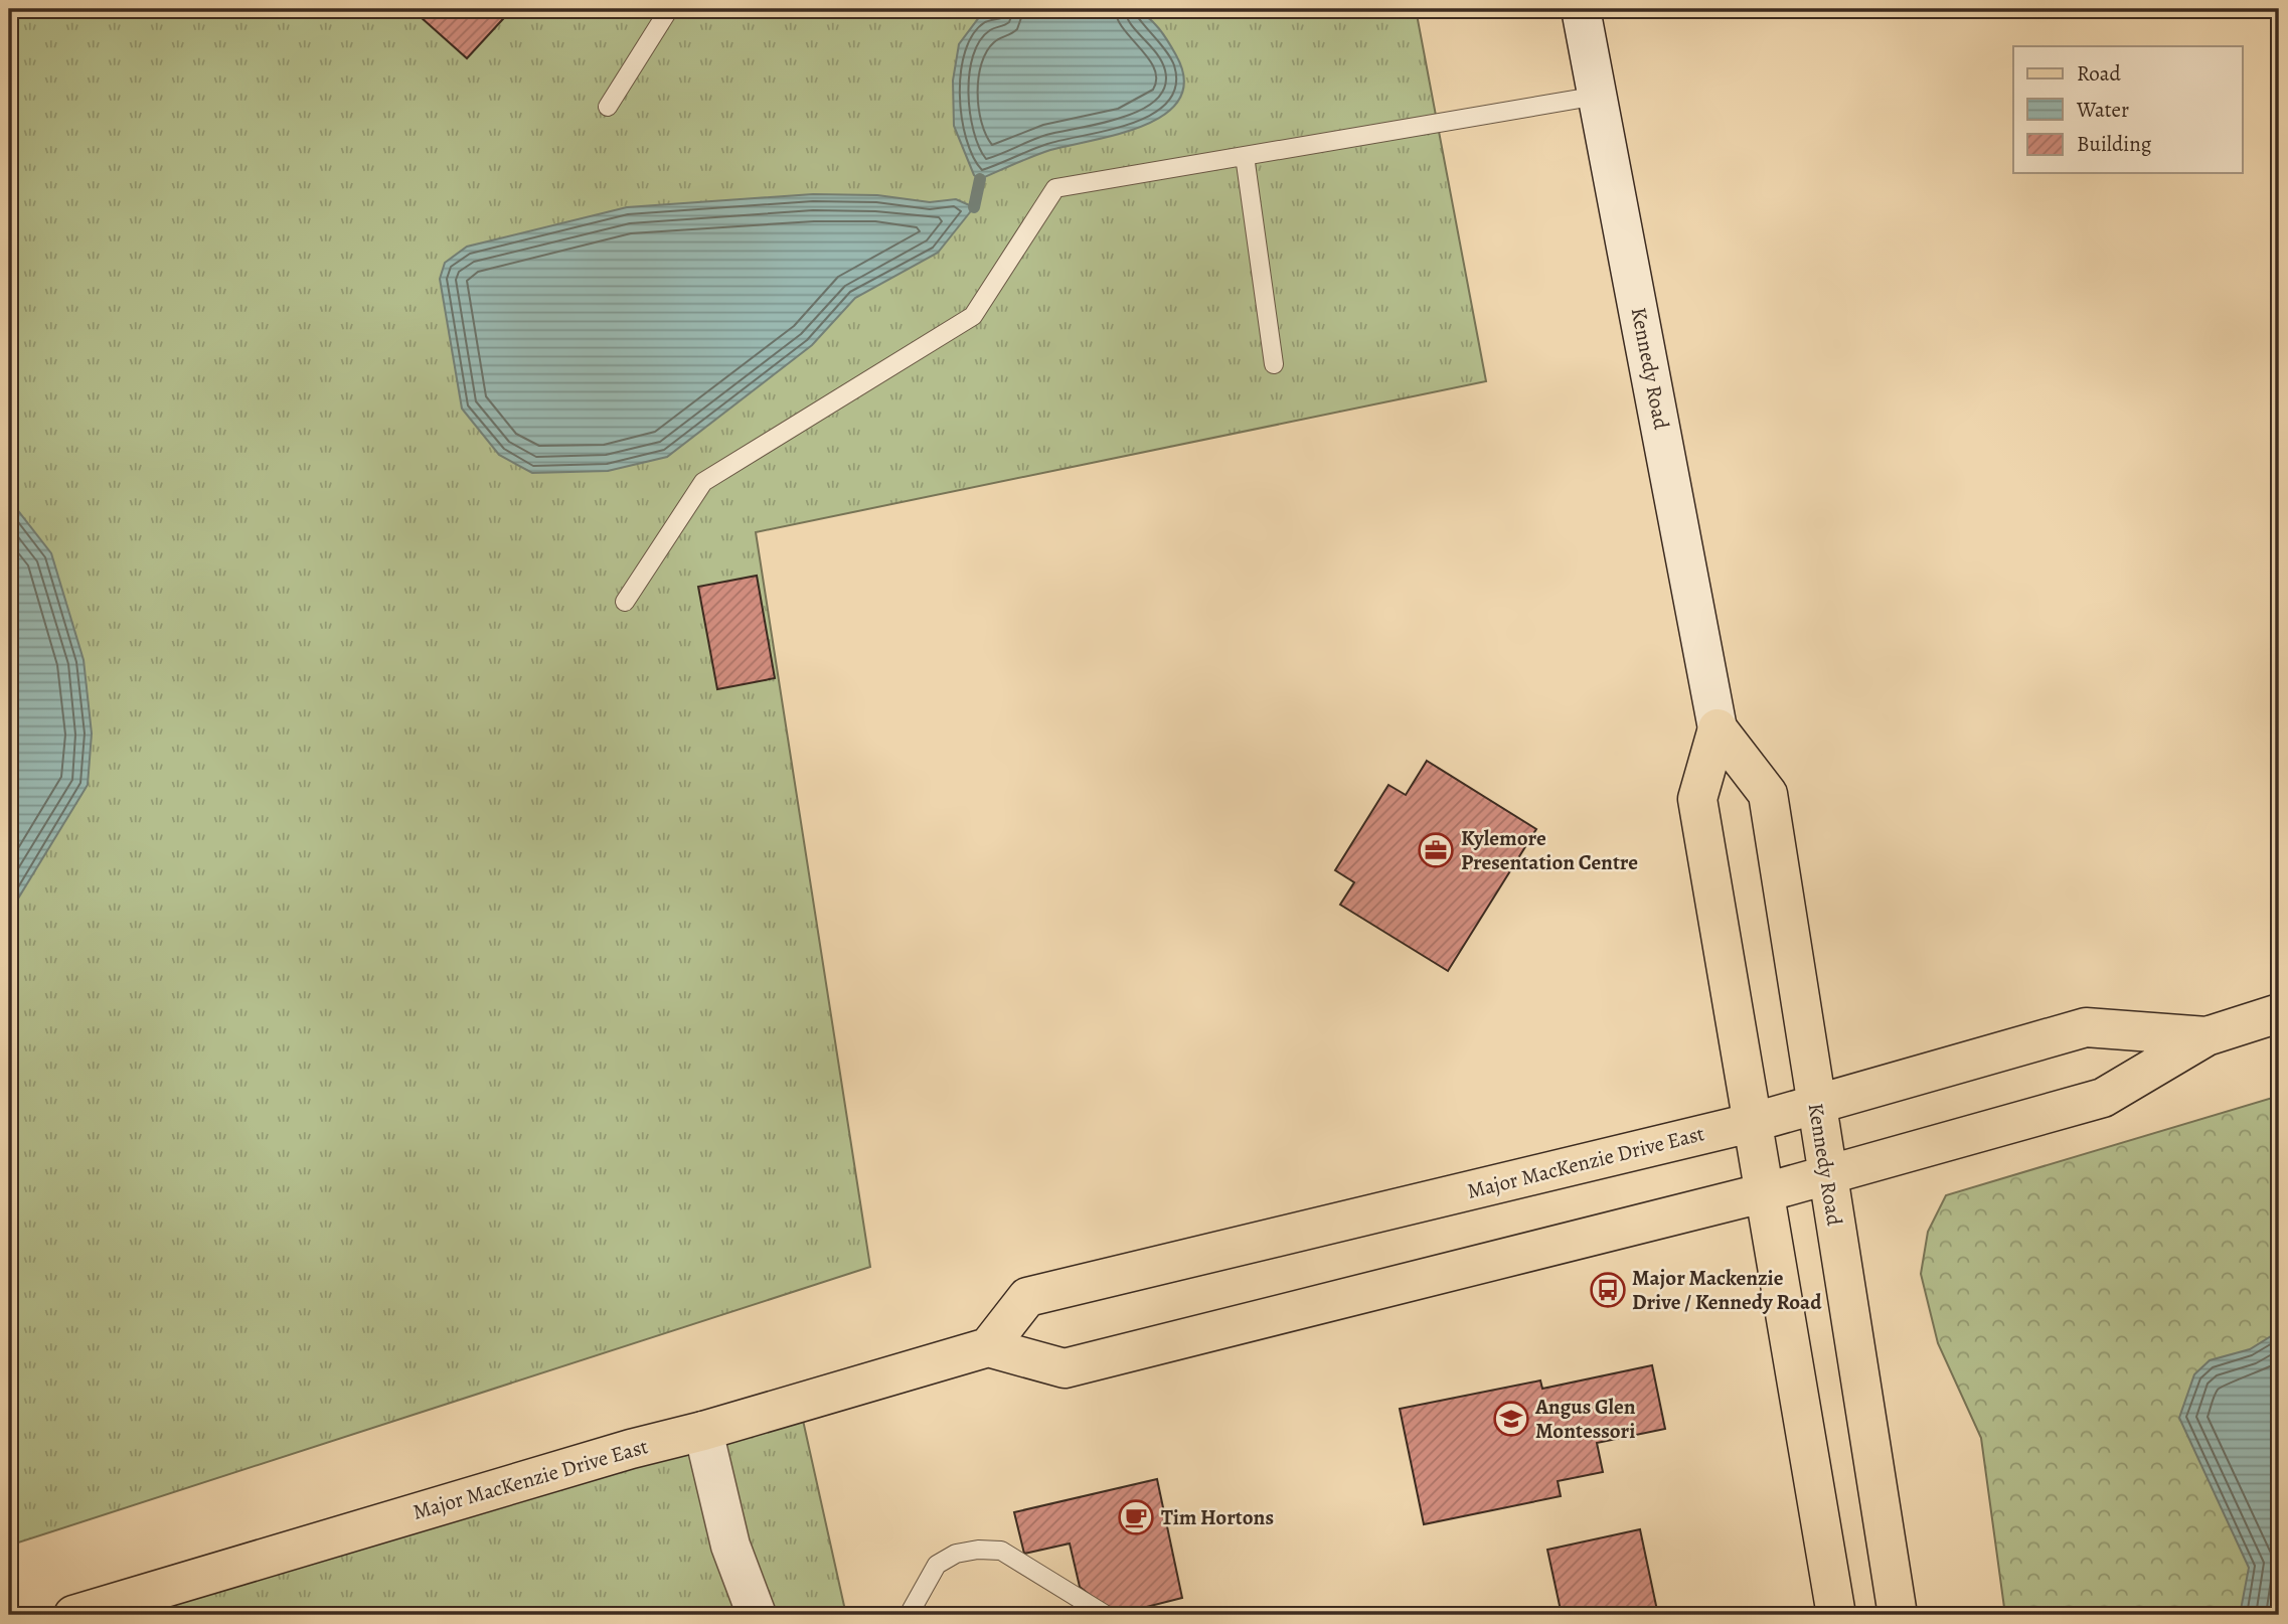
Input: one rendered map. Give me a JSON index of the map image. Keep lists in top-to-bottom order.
{
  "streets": {
    "main road": ["Kennedy Road", "Major MacKenzie Drive East"]
  },
  "crossings": [
    ["Kennedy Road", "Major MacKenzie Drive East"]
  ],
  "places": {
    "office": ["Kylemore Presentation Centre"],
    "bus stop": ["Major Mackenzie Drive / Kennedy Road"],
    "school or university": ["Angus Glen Montessori"],
    "cafe": ["Tim Hortons"]
  },
  "legend": ["Road", "Water", "Building"]
}
